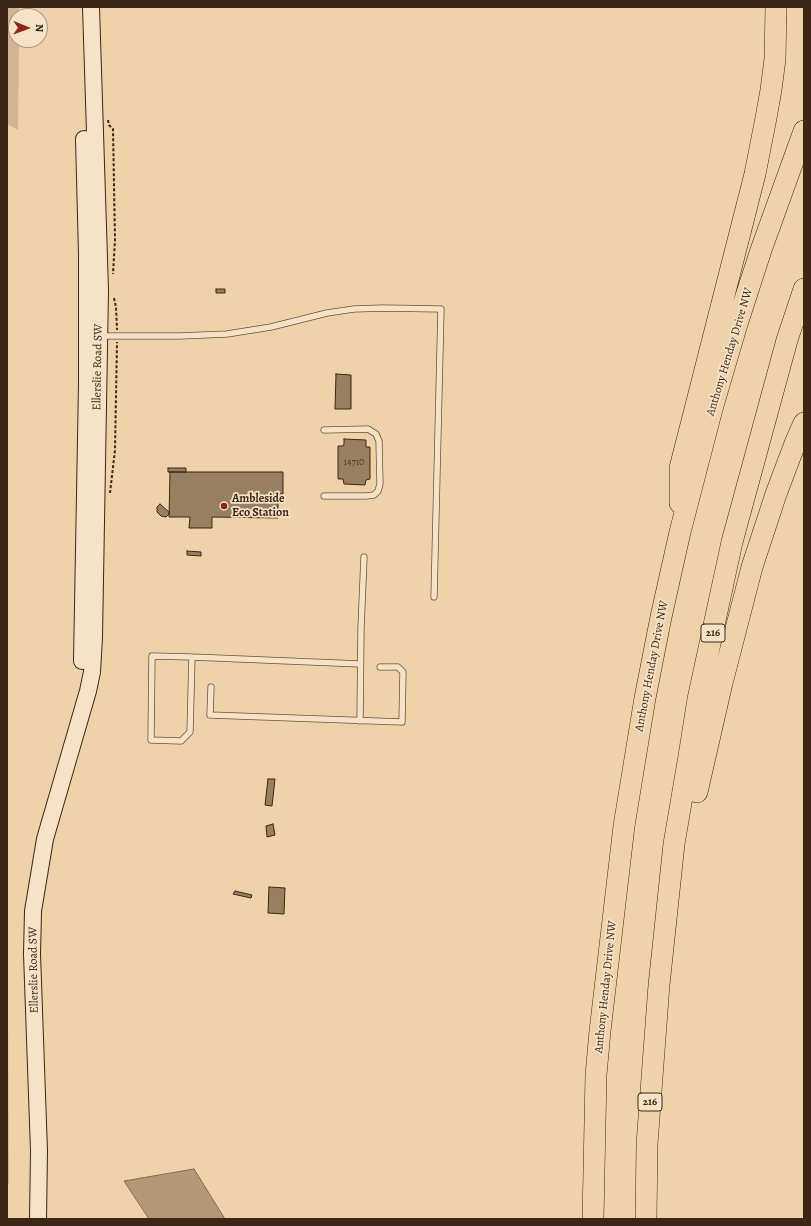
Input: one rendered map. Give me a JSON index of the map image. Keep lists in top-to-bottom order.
{
  "streets": {
    "highway": ["Anthony Henday Drive NW", "216"],
    "main road": ["Ellerslie Road SW"]
  },
  "places": ["Ambleside Eco Station"],
  "house_numbers": ["14710"],
  "north": "right"
}
